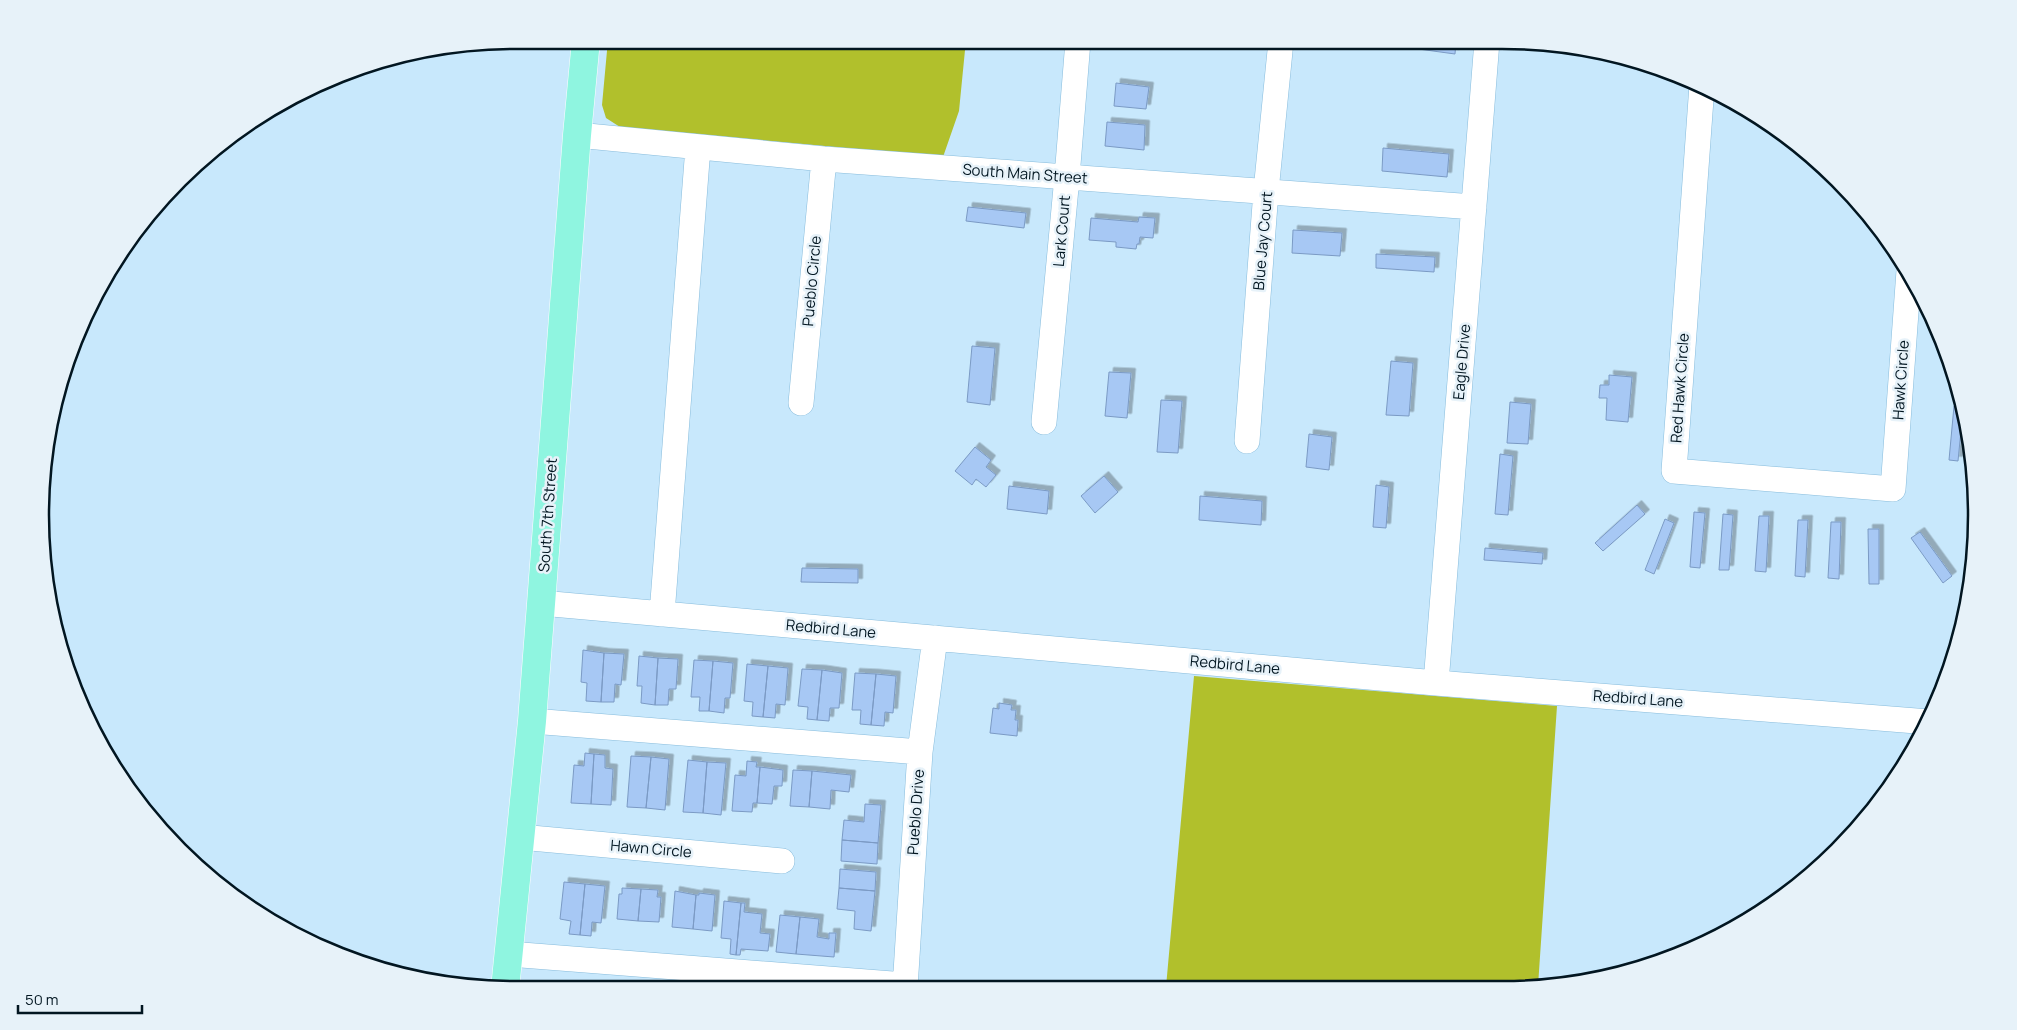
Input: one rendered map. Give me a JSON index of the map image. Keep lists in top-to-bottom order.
{
  "streets": {
    "main road": ["South 7th Street"],
    "street": [
      "South Main Street",
      "Lark Court",
      "Blue Jay Court",
      "Pueblo Circle",
      "Eagle Drive",
      "Hawk Circle",
      "Red Hawk Circle",
      "Redbird Lane",
      "Pueblo Drive",
      "Hawn Circle"
    ]
  },
  "crossings": [
    ["South Main Street", "Lark Court"],
    ["South Main Street", "Blue Jay Court"],
    ["South Main Street", "Pueblo Circle"],
    ["South Main Street", "Eagle Drive"],
    ["South Main Street", "South 7th Street"],
    ["Eagle Drive", "Redbird Lane"],
    ["Hawk Circle", "Red Hawk Circle"],
    ["South 7th Street", "Redbird Lane"],
    ["South 7th Street", "Hawn Circle"],
    ["Redbird Lane", "Pueblo Drive"]
  ],
  "scale_bar": "50 m"
}
